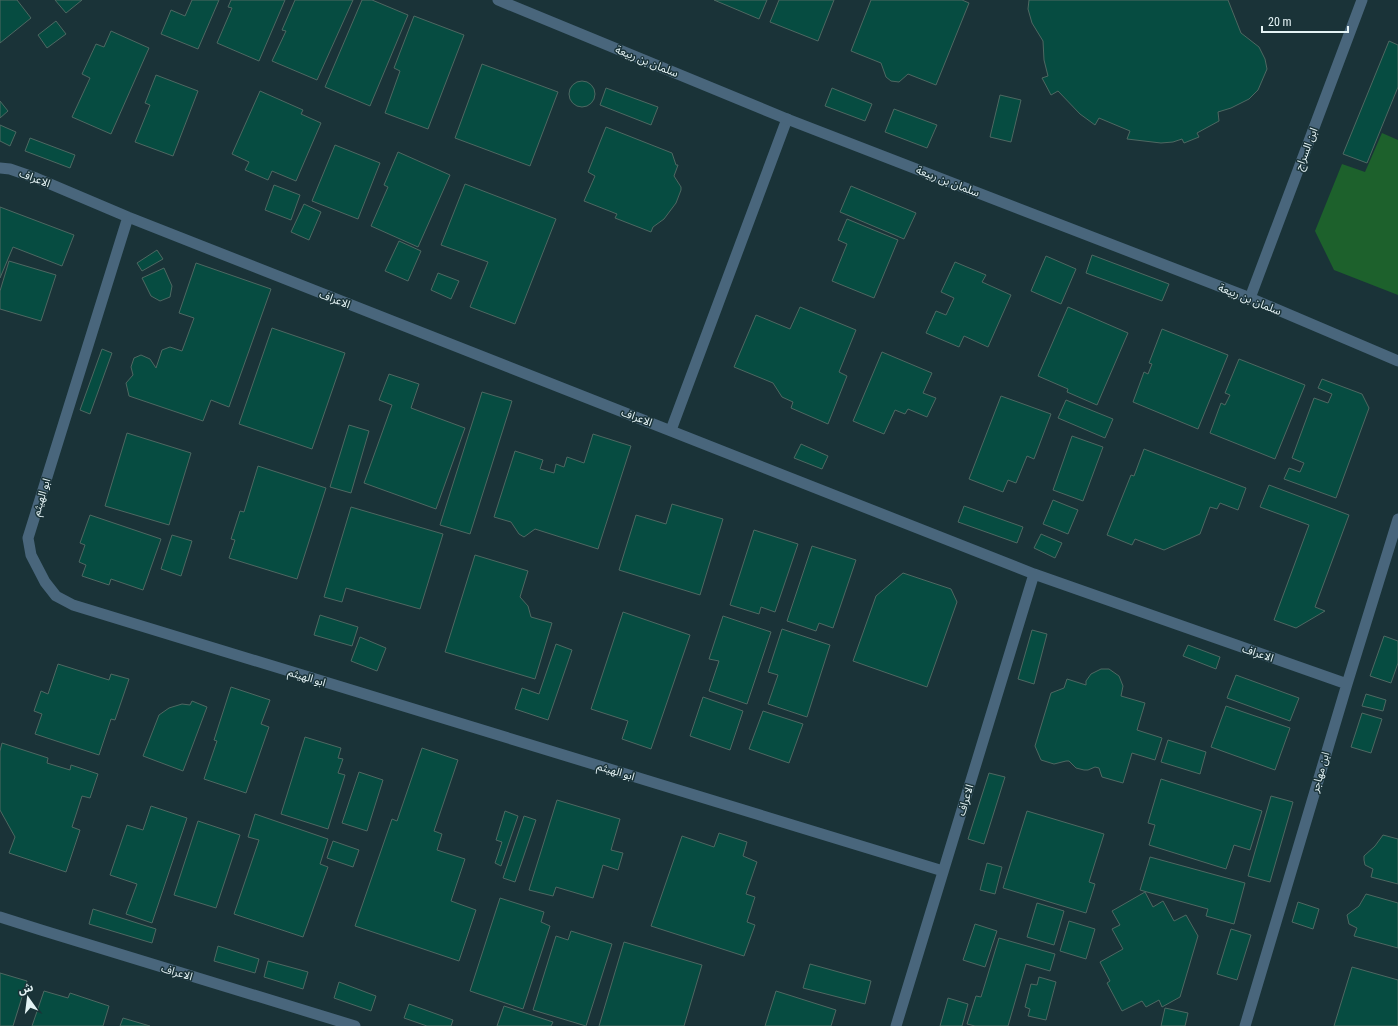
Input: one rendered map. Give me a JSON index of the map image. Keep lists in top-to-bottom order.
{
  "streets": {
    "street": [
      "سلمان بن ربيعة",
      "ابن السراج",
      "الاعراف",
      "ابو الهيثم",
      "ابن مهاجر"
    ]
  },
  "crossings": [
    ["سلمان بن ربيعة", "ابن السراج"],
    ["الاعراف", "ابو الهيثم"],
    ["الاعراف", "ابن مهاجر"]
  ],
  "scale_bar": "20 m",
  "north": "top"
}
